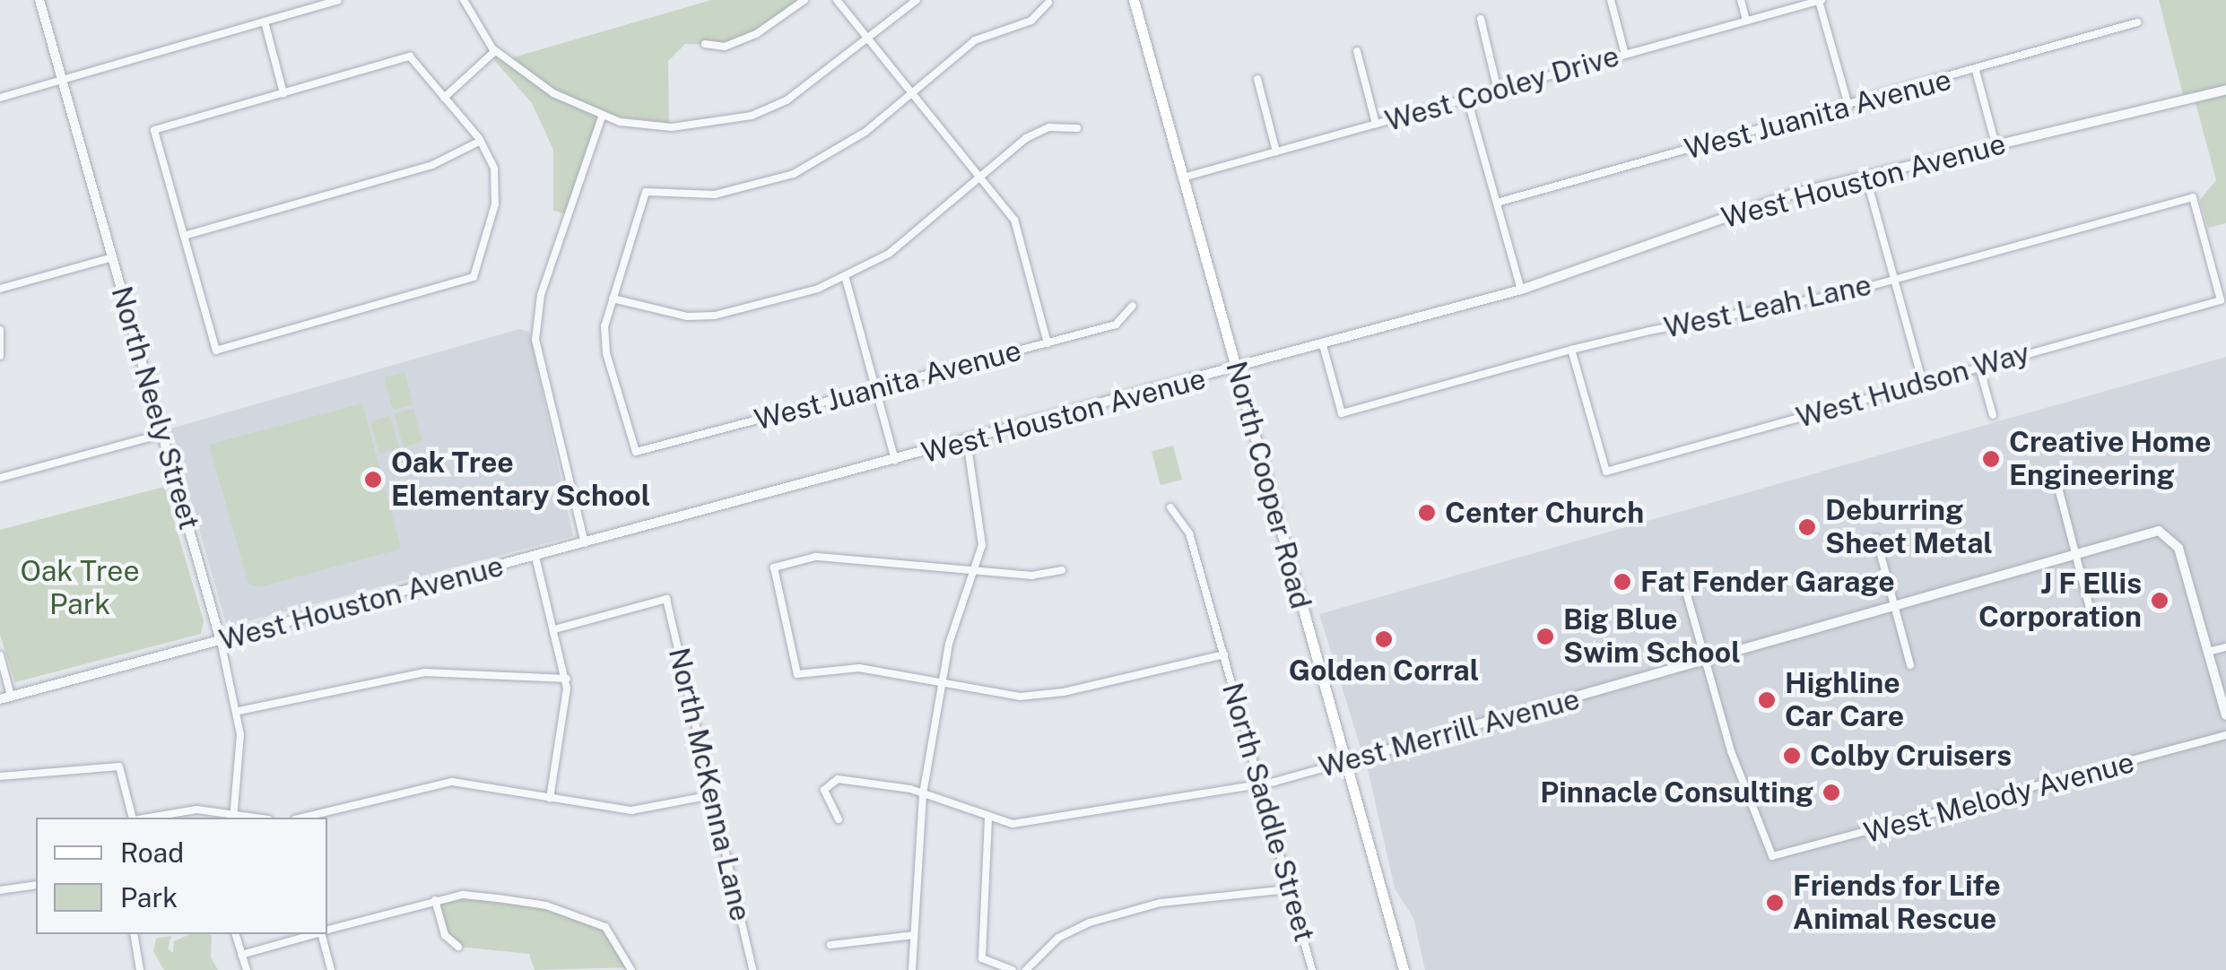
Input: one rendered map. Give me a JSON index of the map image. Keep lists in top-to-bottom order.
{
  "streets": {
    "main road": ["North Cooper Road"],
    "street": [
      "West Cooley Drive",
      "West Juanita Avenue",
      "West Houston Avenue",
      "West Leah Lane",
      "West Hudson Way",
      "North Neely Street",
      "West Merrill Avenue",
      "North McKenna Lane",
      "West Melody Avenue",
      "North Saddle Street"
    ]
  },
  "crossings": [
    ["West Cooley Drive", "North Cooper Road"],
    ["West Houston Avenue", "West Leah Lane"],
    ["West Houston Avenue", "North Neely Street"],
    ["West Houston Avenue", "North Cooper Road"],
    ["West Leah Lane", "West Hudson Way"],
    ["North Cooper Road", "West Merrill Avenue"],
    ["West Merrill Avenue", "West Melody Avenue"],
    ["West Merrill Avenue", "North Saddle Street"]
  ],
  "parks": ["Oak Tree Park"],
  "places": [
    "Creative Home Engineering",
    "Oak Tree Elementary School",
    "Center Church",
    "Deburring Sheet Metal",
    "Fat Fender Garage",
    "J F Ellis Corporation",
    "Big Blue Swim School",
    "Golden Corral",
    "Highline Car Care",
    "Colby Cruisers",
    "Pinnacle Consulting",
    "Friends for Life Animal Rescue"
  ],
  "legend": ["Road", "Park"]
}
